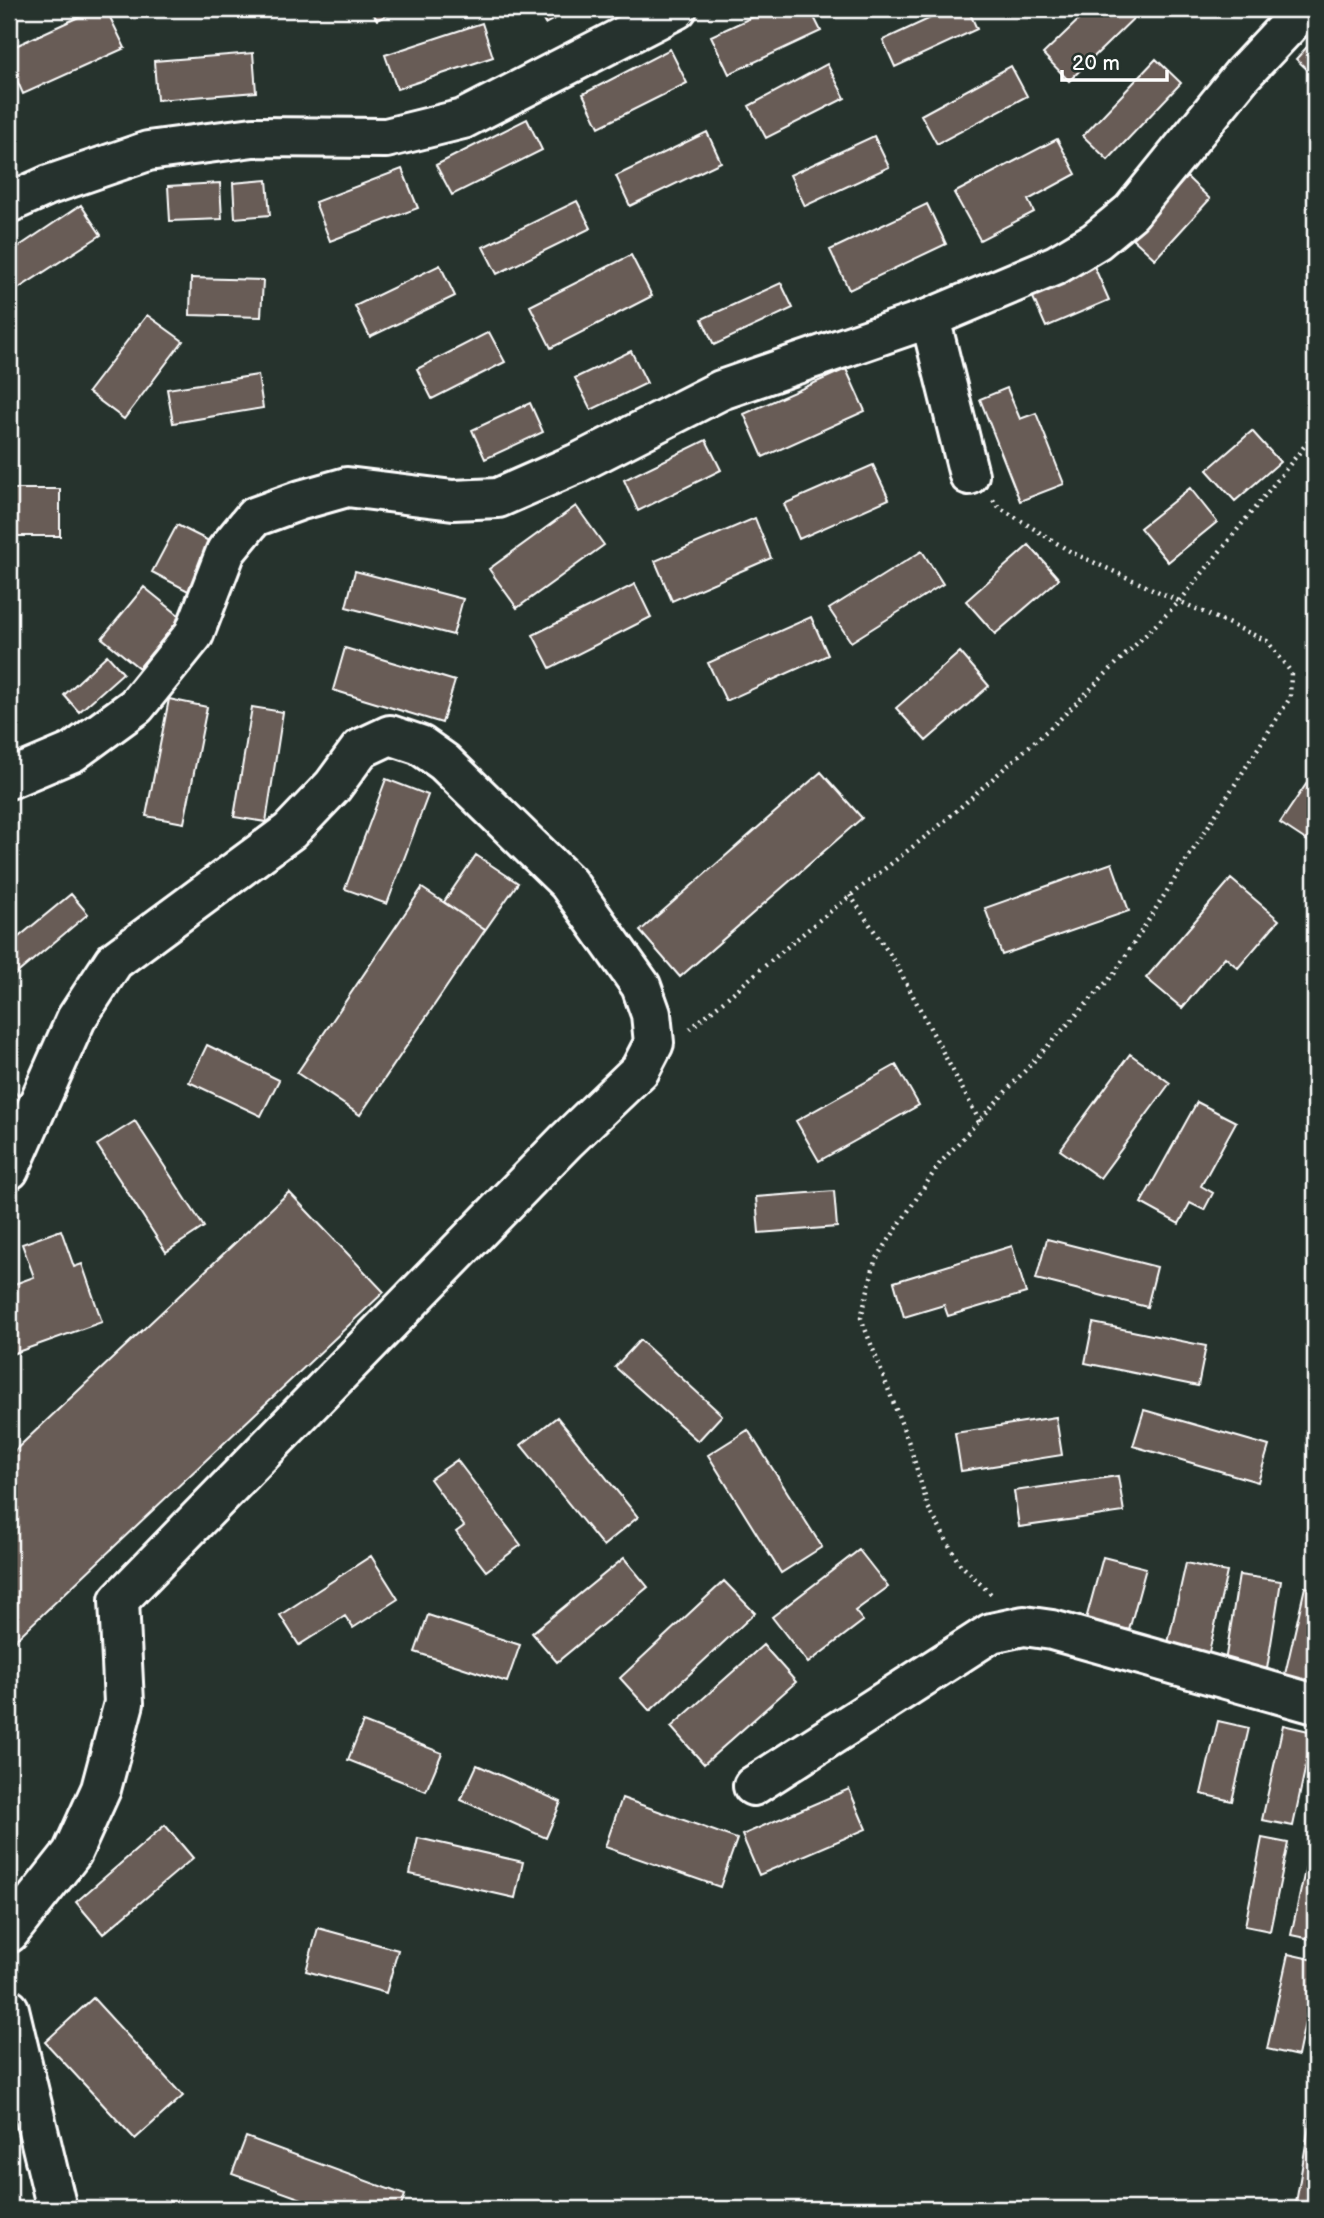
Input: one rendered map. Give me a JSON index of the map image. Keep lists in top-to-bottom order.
{
  "scale_bar": "20 m"
}
